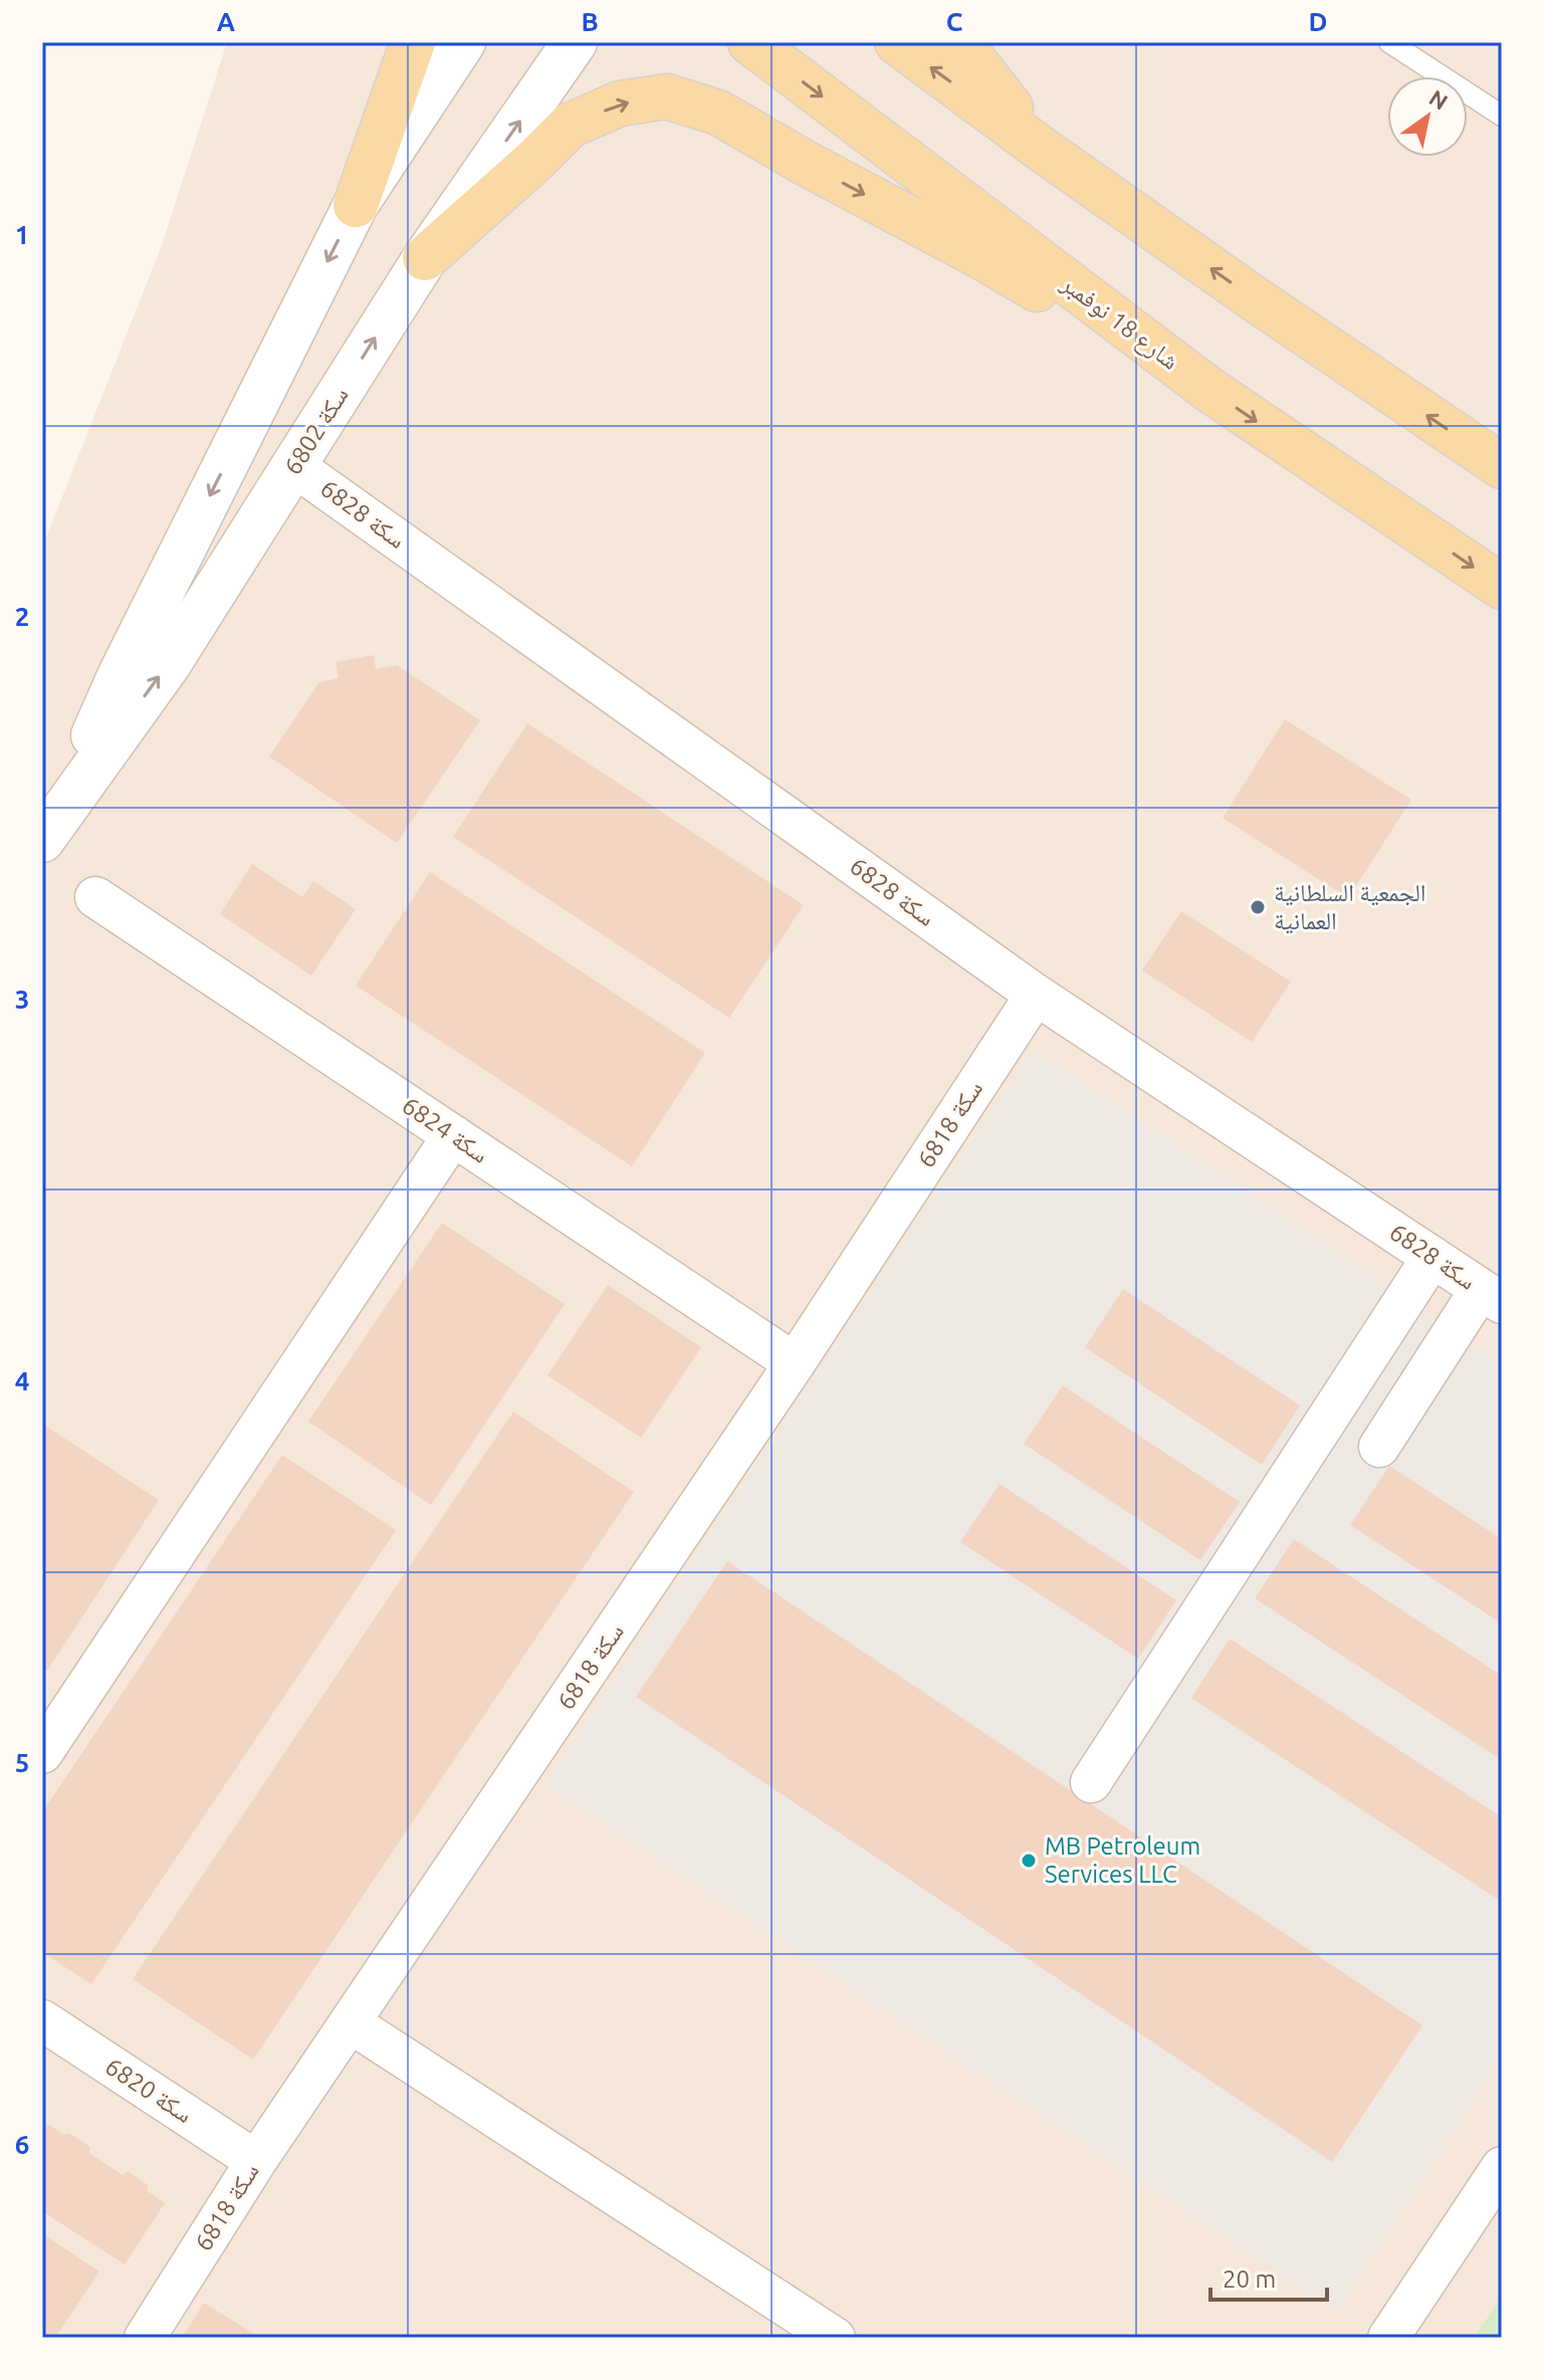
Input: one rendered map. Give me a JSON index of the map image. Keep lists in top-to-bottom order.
{
  "streets": {
    "main road": ["شارع 18 نوفمبر"],
    "street": [
      "سكة 6802",
      "سكة 6828",
      "سكة 6818",
      "سكة 6824",
      "سكة 6820"
    ]
  },
  "crossings": [
    ["سكة 6802", "سكة 6828"],
    ["سكة 6828", "سكة 6818"],
    ["سكة 6818", "سكة 6824"],
    ["سكة 6818", "سكة 6820"]
  ],
  "places": ["الجمعية السلطانية العمانية", "MB Petroleum Services LLC"],
  "scale_bar": "20 m",
  "north": "top right",
  "grid": {
    "columns": [
      "A",
      "B",
      "C",
      "D"
    ],
    "rows": [
      "1",
      "2",
      "3",
      "4",
      "5",
      "6"
    ]
  }
}
